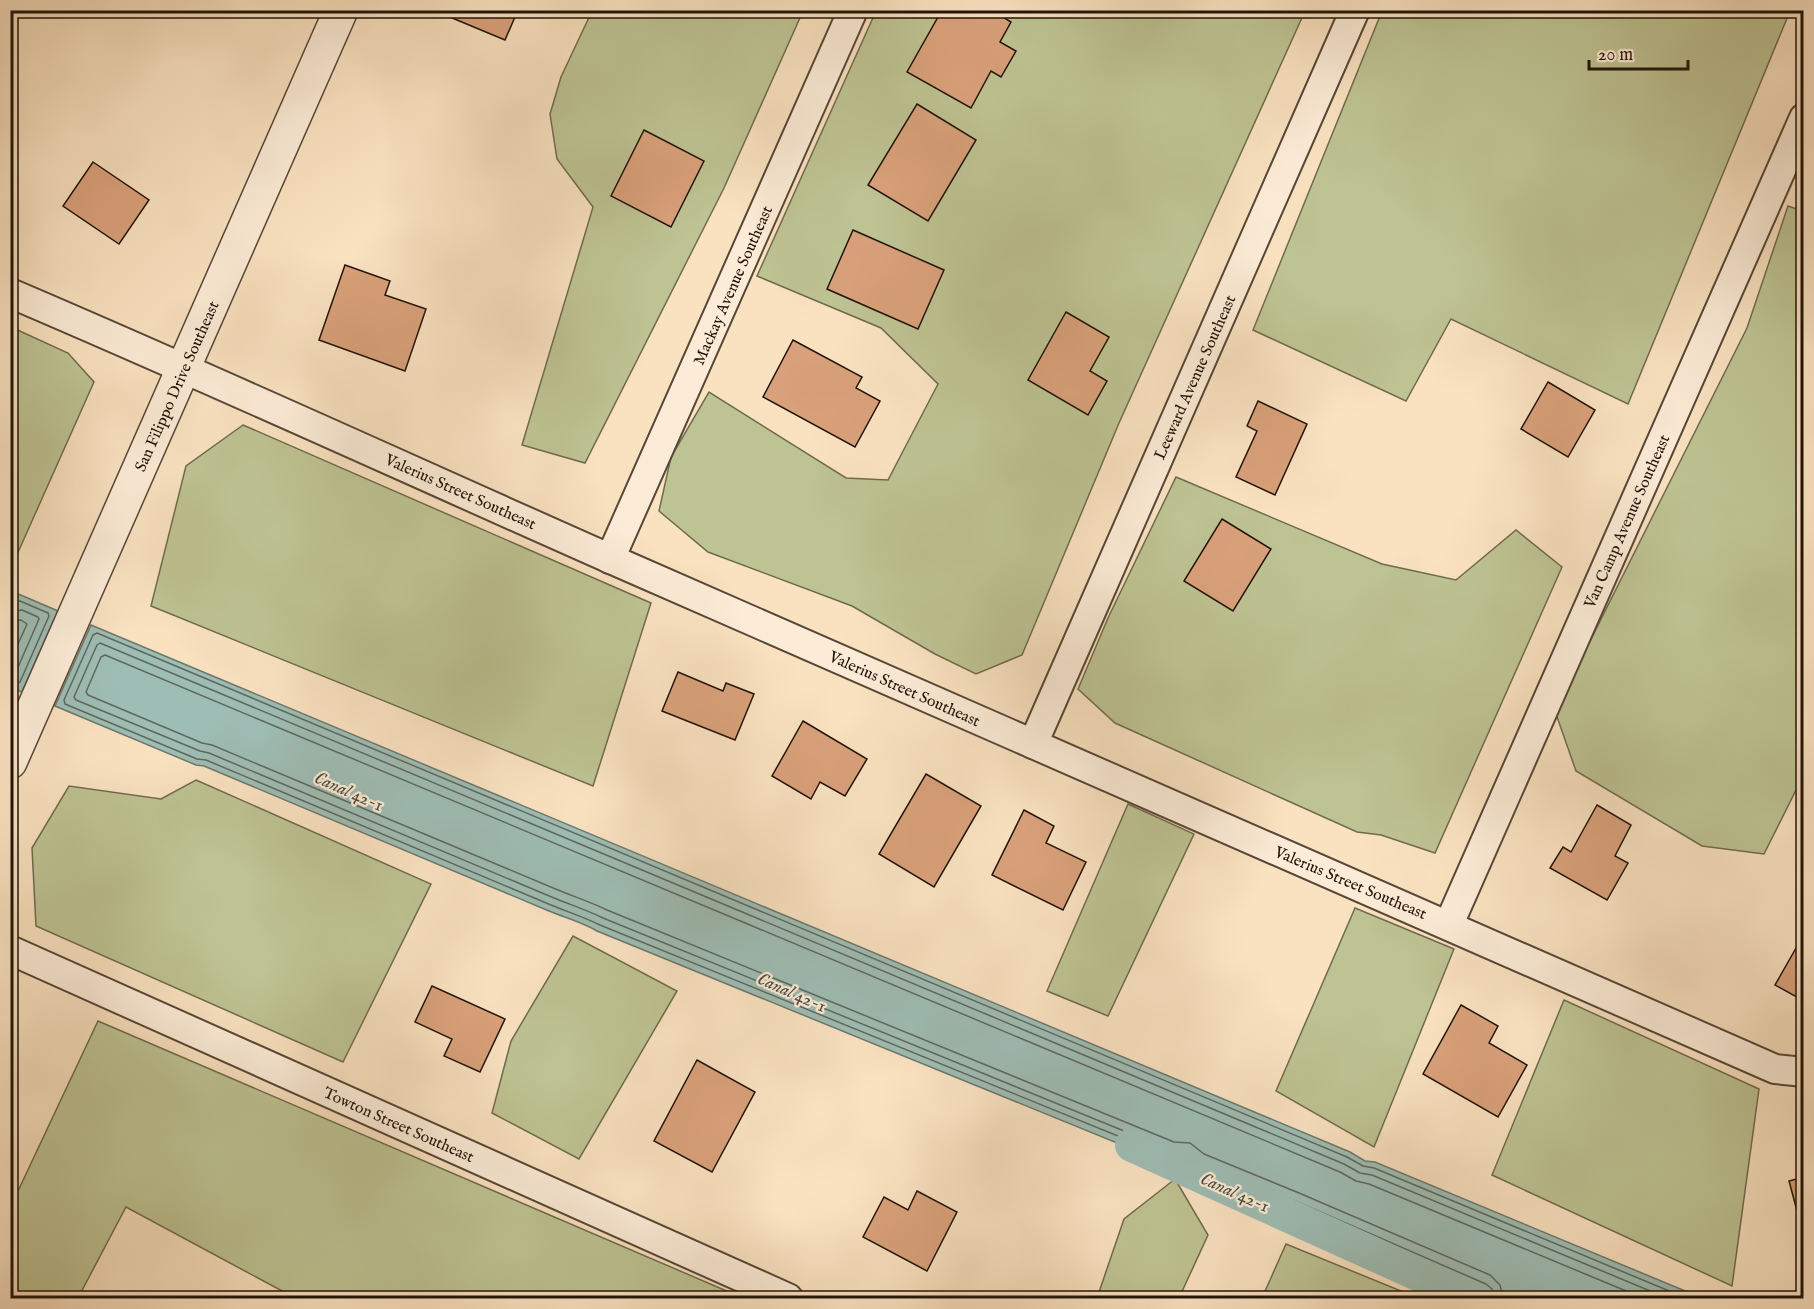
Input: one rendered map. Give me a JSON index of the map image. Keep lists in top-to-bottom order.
{
  "streets": {
    "street": [
      "Mackay Avenue Southeast",
      "Leeward Avenue Southeast",
      "San Filippo Drive Southeast",
      "Valerius Street Southeast",
      "Van Camp Avenue Southeast",
      "Towton Street Southeast"
    ]
  },
  "crossings": [
    ["Mackay Avenue Southeast", "Valerius Street Southeast"],
    ["Leeward Avenue Southeast", "Valerius Street Southeast"],
    ["San Filippo Drive Southeast", "Valerius Street Southeast"],
    ["Valerius Street Southeast", "Van Camp Avenue Southeast"]
  ],
  "water": ["Canal 42-1"],
  "scale_bar": "20 m"
}
